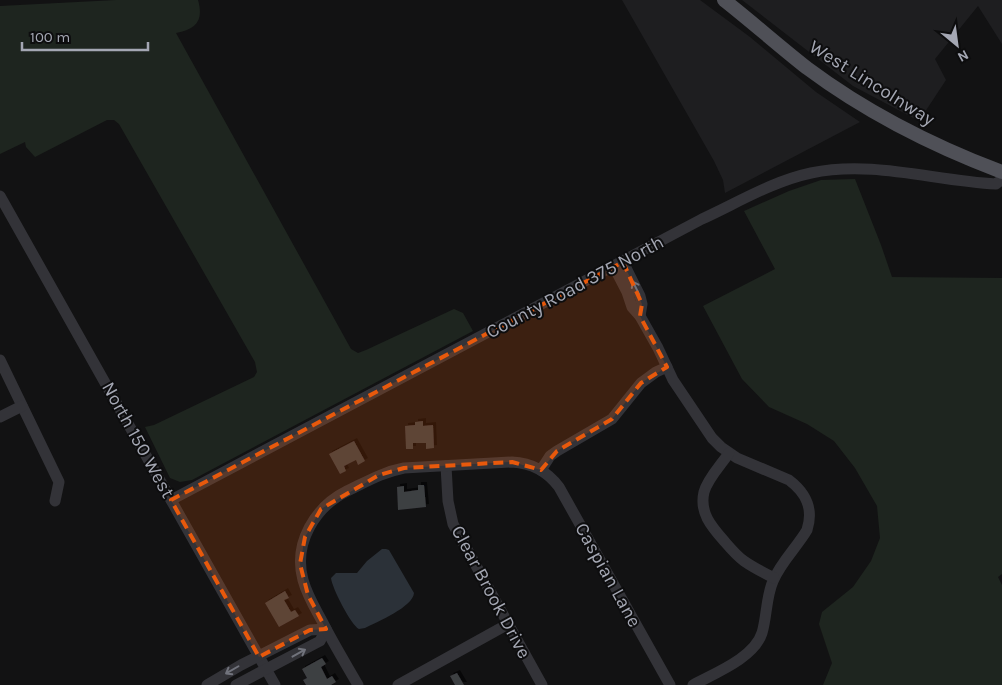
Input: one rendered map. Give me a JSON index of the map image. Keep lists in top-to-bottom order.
{
  "streets": {
    "main road": ["West Lincolnway"],
    "street": [
      "County Road 375 North",
      "North 150 West",
      "Caspian Lane",
      "Clear Brook Drive"
    ]
  },
  "crossings": [
    ["County Road 375 North", "North 150 West"]
  ],
  "scale_bar": "100 m",
  "north": "bottom right"
}
